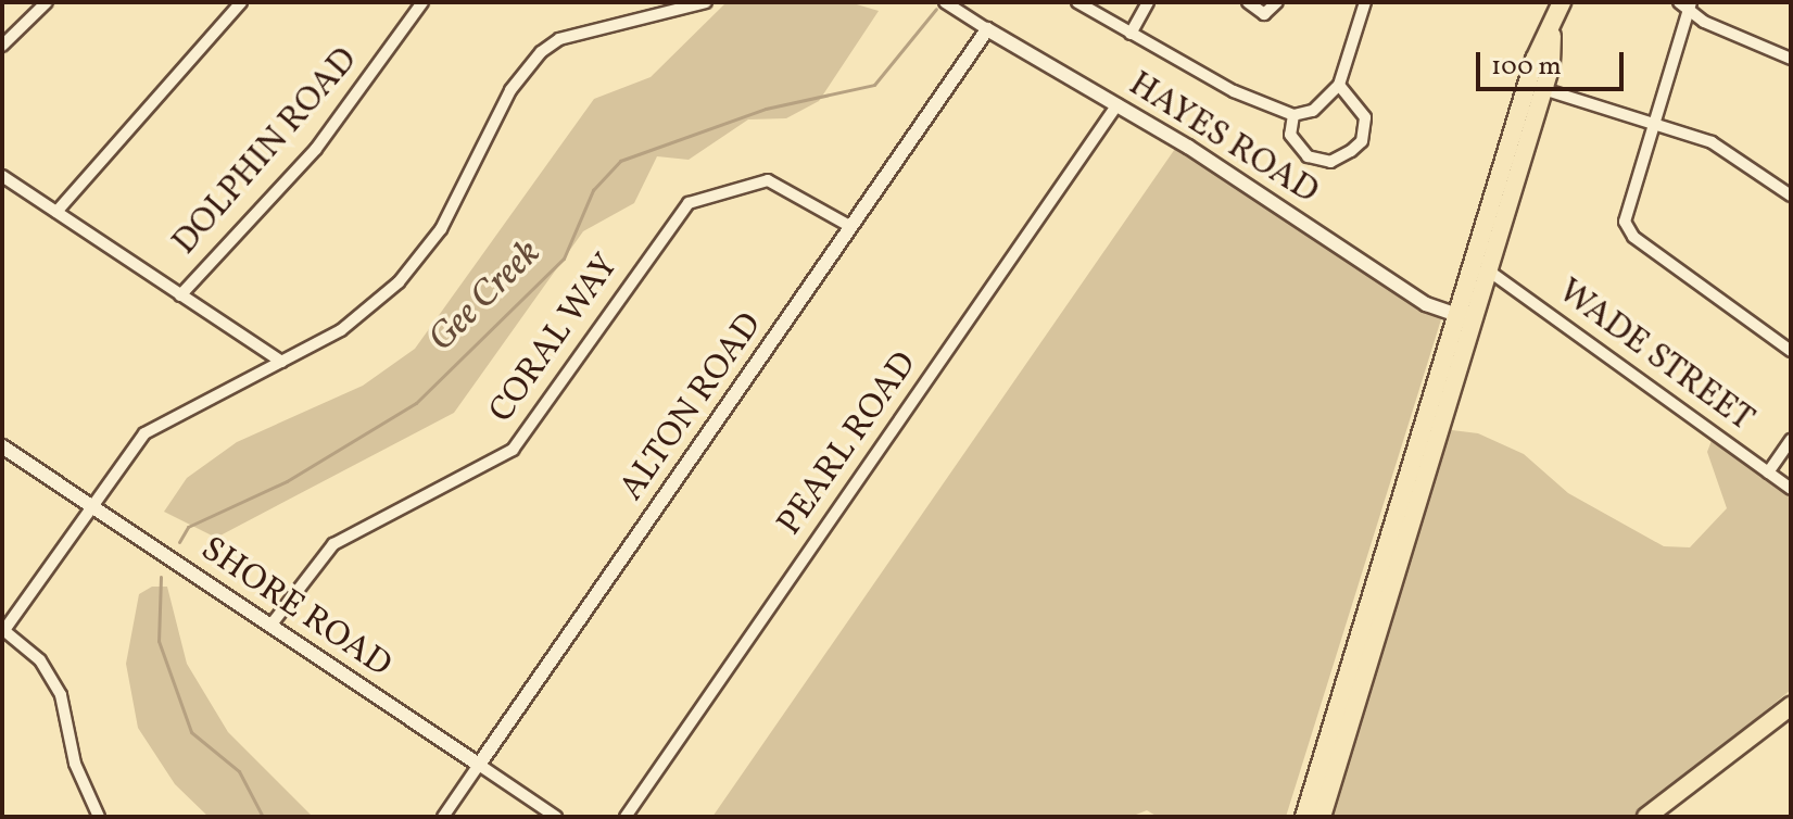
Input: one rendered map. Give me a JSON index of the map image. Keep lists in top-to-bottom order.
{
  "streets": {
    "street": [
      "HAYES ROAD",
      "DOLPHIN ROAD",
      "CORAL WAY",
      "WADE STREET",
      "ALTON ROAD",
      "PEARL ROAD",
      "SHORE ROAD"
    ]
  },
  "crossings": [
    ["HAYES ROAD", "ALTON ROAD"],
    ["HAYES ROAD", "PEARL ROAD"],
    ["CORAL WAY", "ALTON ROAD"],
    ["CORAL WAY", "SHORE ROAD"],
    ["ALTON ROAD", "SHORE ROAD"]
  ],
  "water": ["Gee Creek"],
  "scale_bar": "100 m"
}
